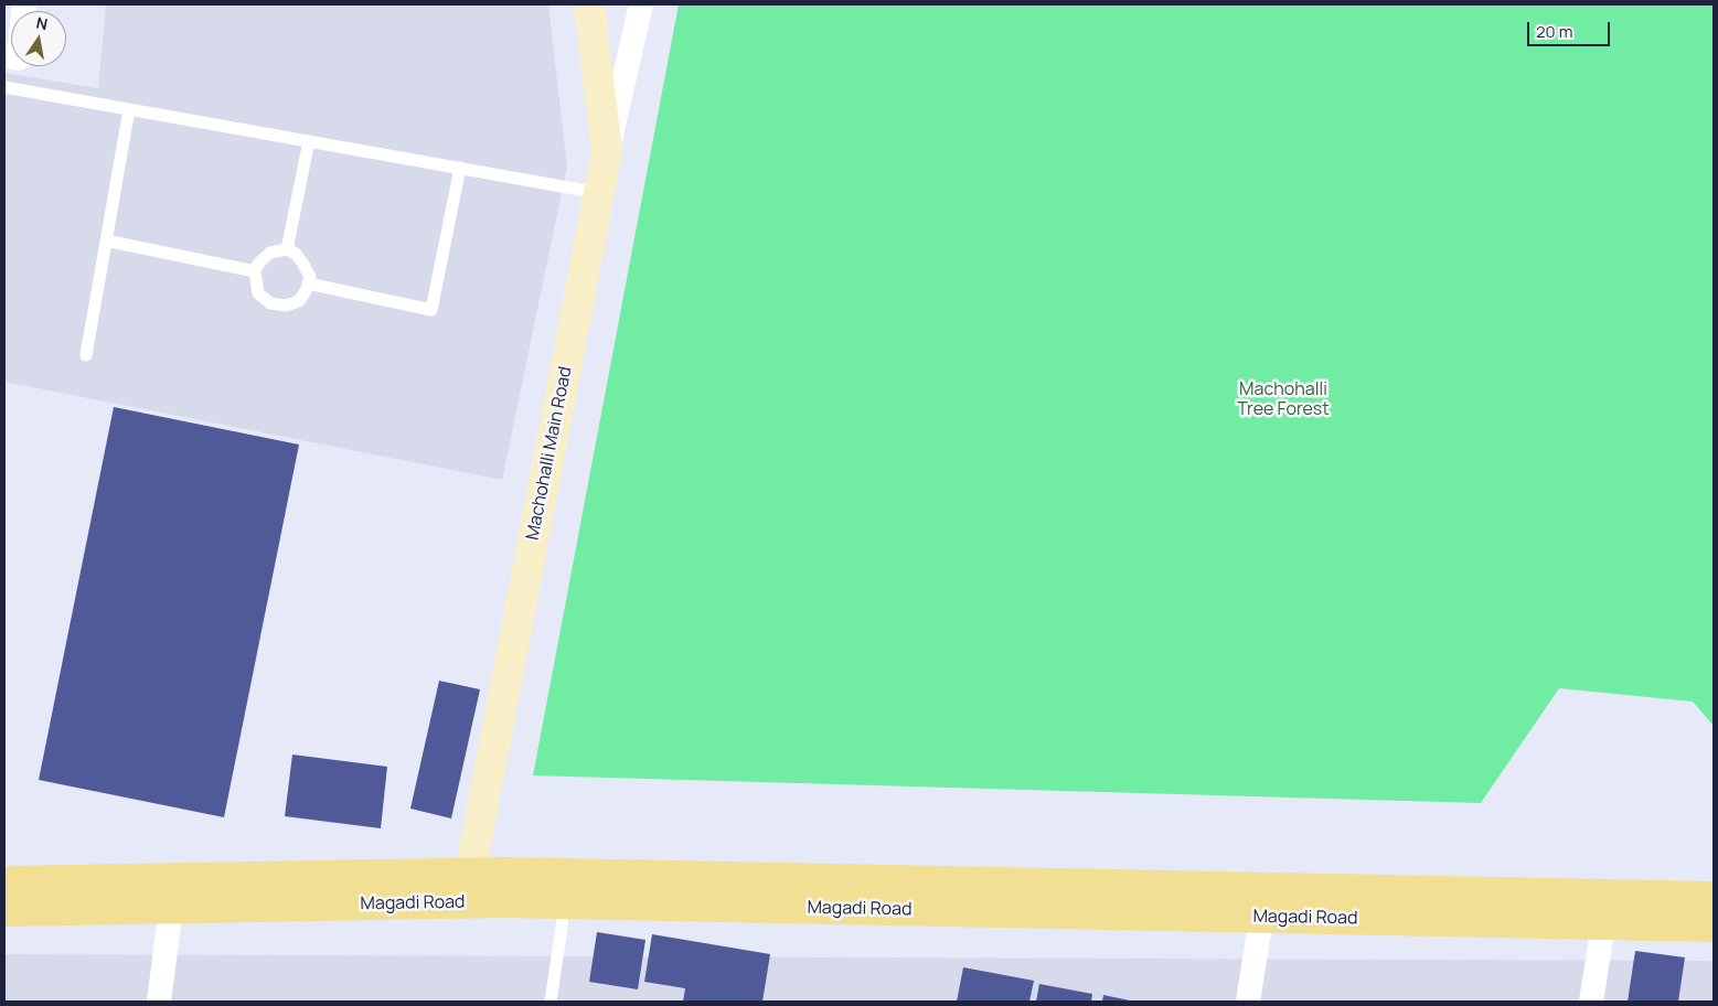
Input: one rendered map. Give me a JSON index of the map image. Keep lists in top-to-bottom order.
{
  "streets": {
    "main road": ["Magadi Road"],
    "street": ["Machohalli Main Road"]
  },
  "crossings": [
    ["Machohalli Main Road", "Magadi Road"]
  ],
  "parks": ["Machohalli Tree Forest"],
  "scale_bar": "20 m",
  "north": "top"
}
